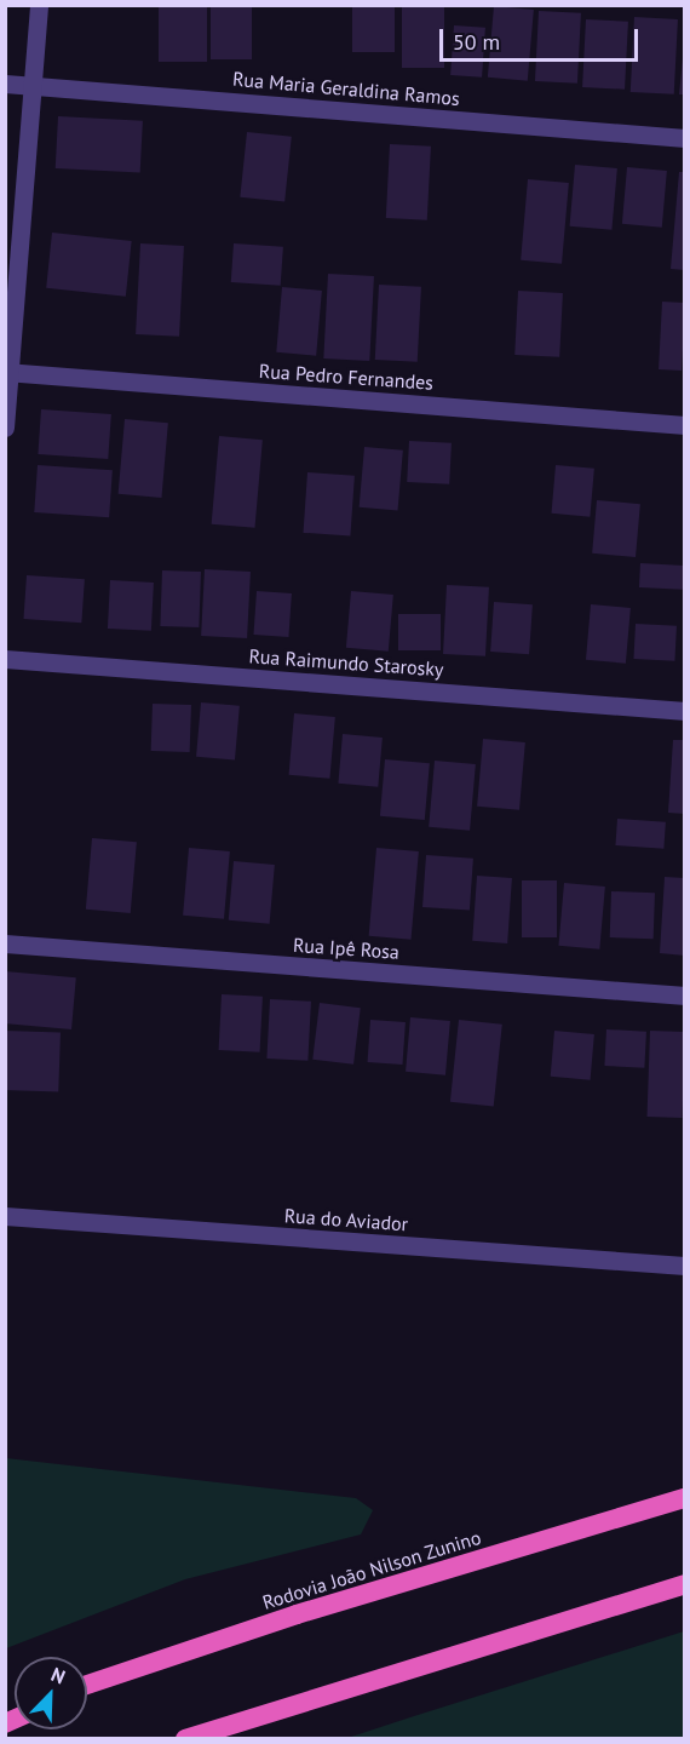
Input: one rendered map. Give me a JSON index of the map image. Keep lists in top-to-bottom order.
{
  "streets": {
    "highway": ["Rodovia João Nilson Zunino"],
    "street": [
      "Rua Maria Geraldina Ramos",
      "Rua Pedro Fernandes",
      "Rua Raimundo Starosky",
      "Rua Ipê Rosa",
      "Rua do Aviador"
    ]
  },
  "scale_bar": "50 m",
  "north": "top right"
}
